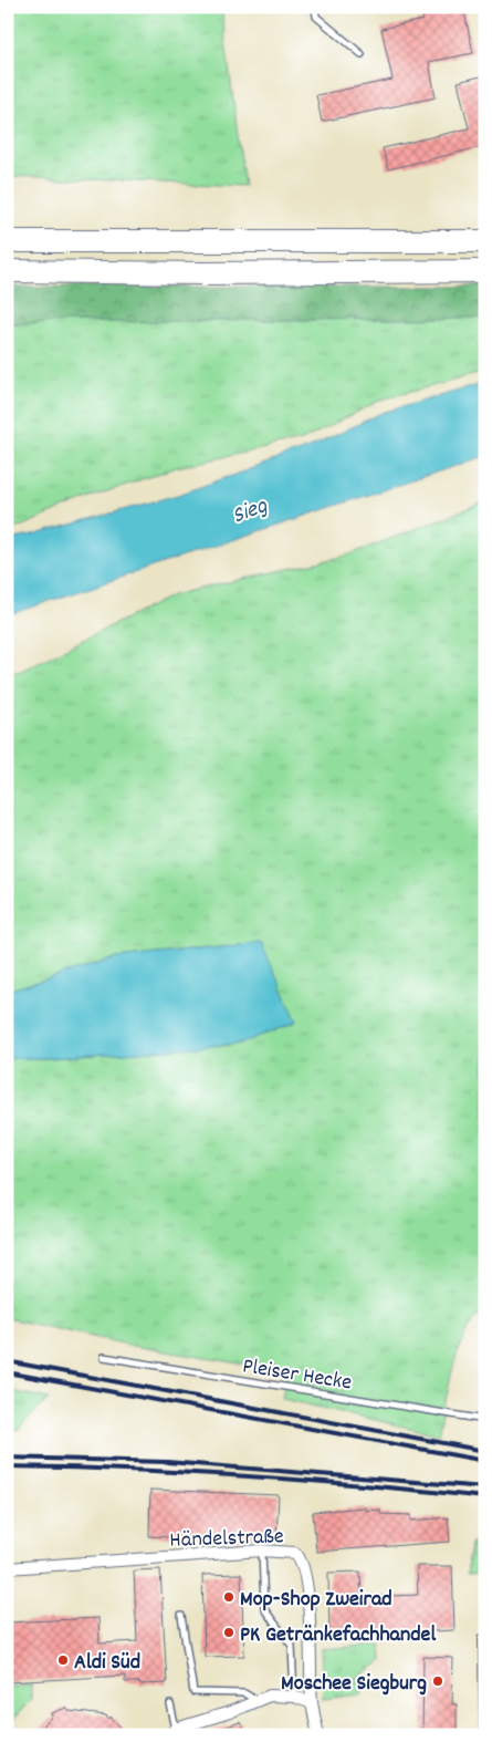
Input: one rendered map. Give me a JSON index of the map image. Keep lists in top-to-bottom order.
{
  "streets": {
    "street": ["Händelstraße"],
    "lane": ["Pleiser Hecke"]
  },
  "water": ["Sieg"],
  "places": [
    "Mop-Shop Zweirad",
    "PK Getränkefachhandel",
    "Aldi Süd",
    "Moschee Siegburg"
  ]
}
